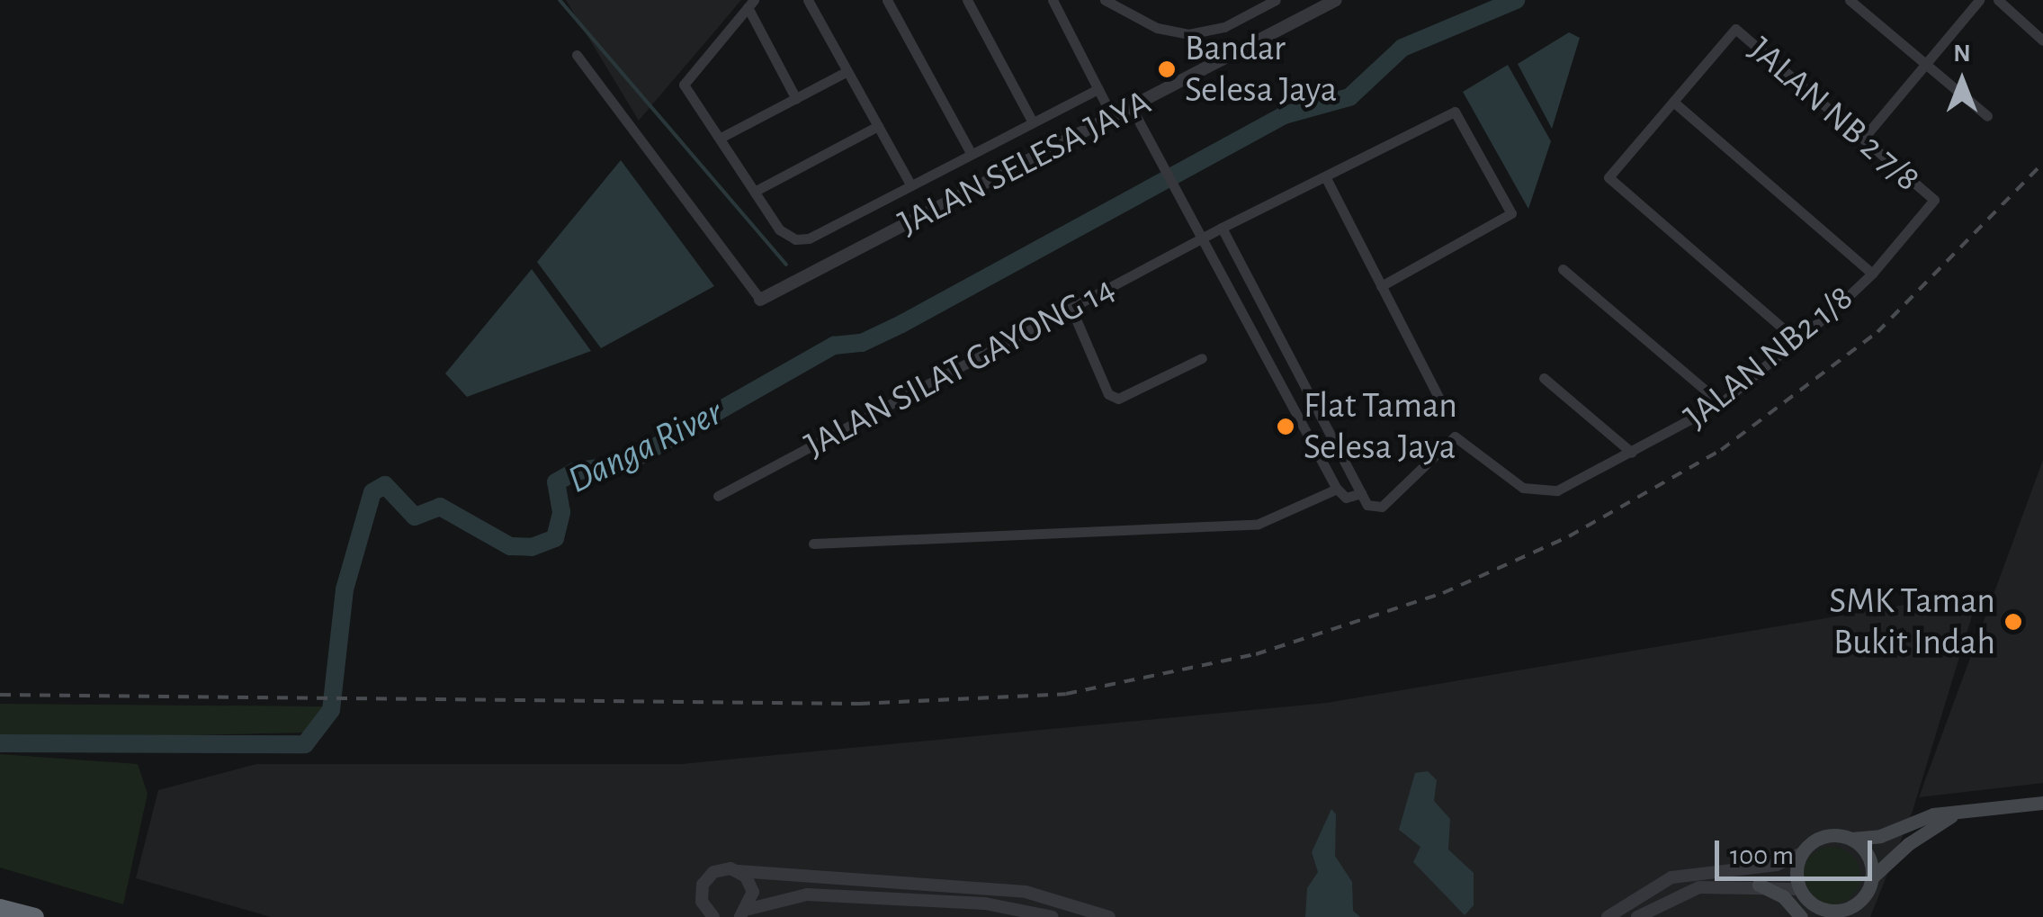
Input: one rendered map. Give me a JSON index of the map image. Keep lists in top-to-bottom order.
{
  "streets": {
    "street": [
      "JALAN NB 2 7/8",
      "JALAN SELESA JAYA",
      "JALAN NB2 1/8",
      "JALAN SILAT GAYONG 14"
    ]
  },
  "crossings": [
    ["JALAN NB 2 7/8", "JALAN NB2 1/8"]
  ],
  "water": ["Danga River"],
  "places": ["Bandar Selesa Jaya", "Flat Taman Selesa Jaya", "SMK Taman Bukit Indah"],
  "scale_bar": "100 m",
  "north": "top"
}
